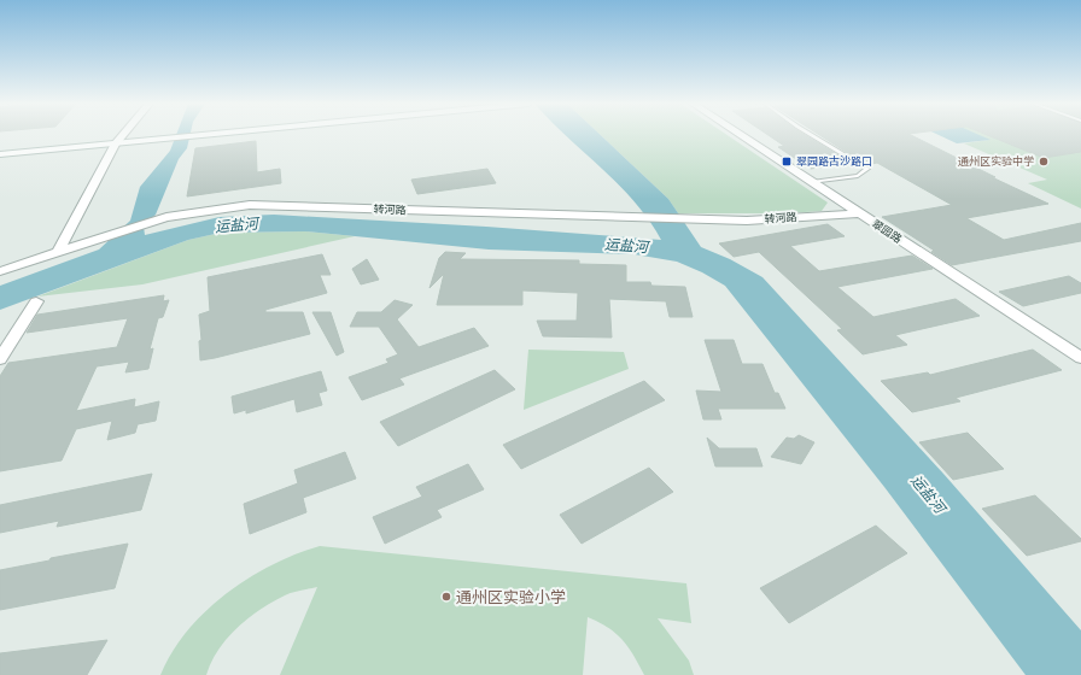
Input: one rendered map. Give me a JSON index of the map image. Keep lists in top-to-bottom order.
{
  "streets": {
    "street": ["转河路", "翠园路"]
  },
  "crossings": [
    ["转河路", "翠园路"]
  ],
  "water": ["运盐河"],
  "places": {
    "transit": ["翠园路古沙路口"],
    "other": ["通州区实验中学", "通州区实验小学"]
  }
}
